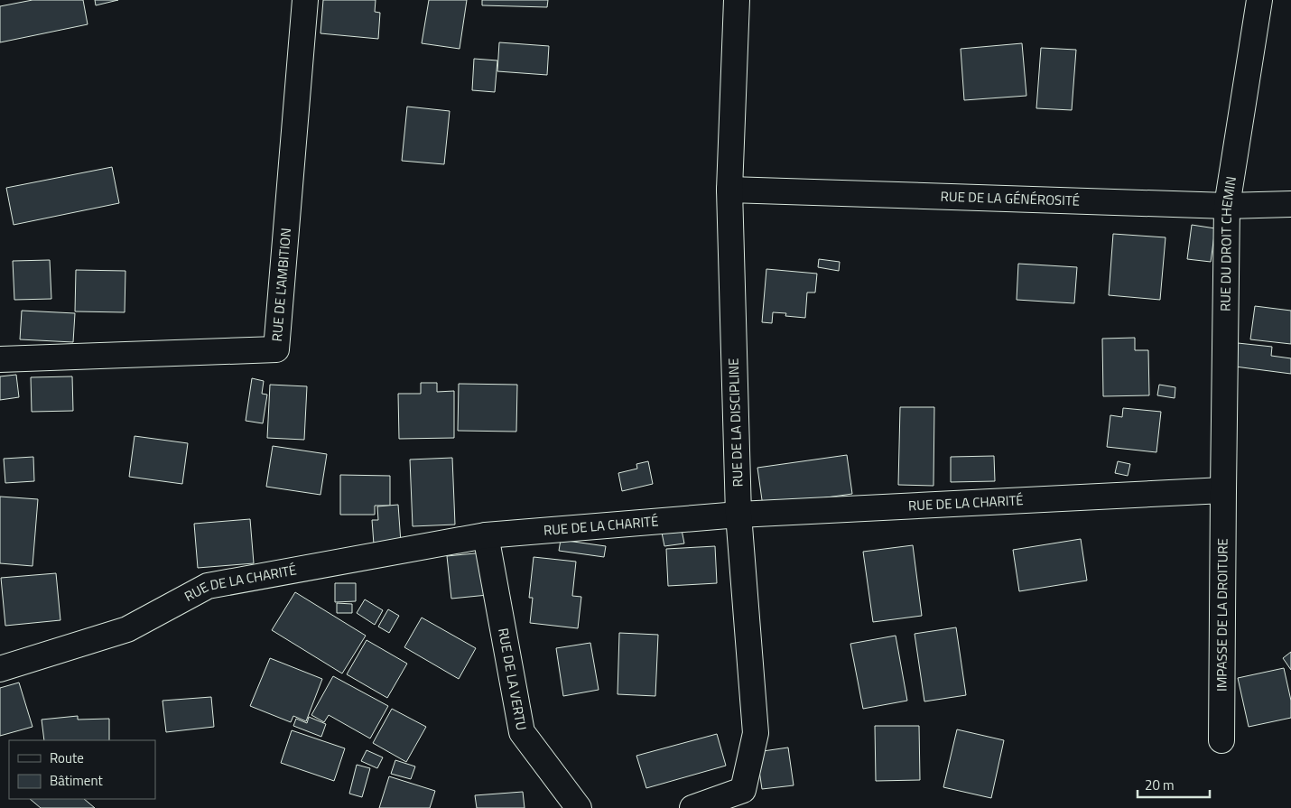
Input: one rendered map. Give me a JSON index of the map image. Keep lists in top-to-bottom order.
{
  "streets": {
    "street": [
      "RUE DE LA GÉNÉROSITÉ",
      "RUE DU DROIT CHEMIN",
      "RUE DE L'AMBITION",
      "RUE DE LA DISCIPLINE",
      "RUE DE LA CHARITÉ",
      "IMPASSE DE LA DROITURE",
      "RUE DE LA VERTU"
    ]
  },
  "crossings": [
    ["RUE DE LA GÉNÉROSITÉ", "RUE DU DROIT CHEMIN"],
    ["RUE DE LA GÉNÉROSITÉ", "RUE DE LA DISCIPLINE"],
    ["RUE DU DROIT CHEMIN", "RUE DE LA CHARITÉ"],
    ["RUE DU DROIT CHEMIN", "IMPASSE DE LA DROITURE"],
    ["RUE DE LA DISCIPLINE", "RUE DE LA CHARITÉ"],
    ["RUE DE LA CHARITÉ", "IMPASSE DE LA DROITURE"],
    ["RUE DE LA CHARITÉ", "RUE DE LA VERTU"]
  ],
  "legend": ["Route", "Bâtiment"],
  "scale_bar": "20 m"
}
